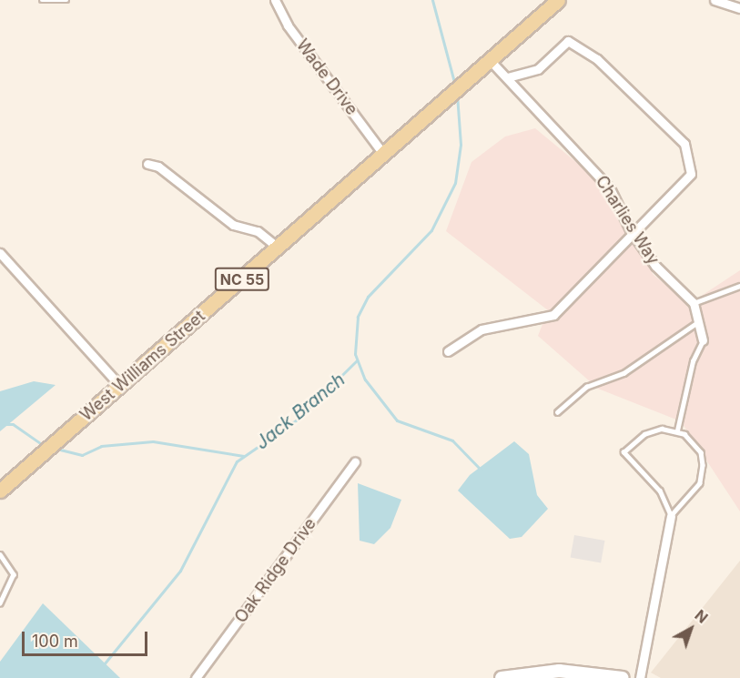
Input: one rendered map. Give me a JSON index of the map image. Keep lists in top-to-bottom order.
{
  "streets": {
    "main road": ["NC 55", "West Williams Street"],
    "street": ["Wade Drive", "Charlies Way", "Oak Ridge Drive"]
  },
  "crossings": [
    ["Wade Drive", "NC 55"],
    ["Wade Drive", "West Williams Street"],
    ["Charlies Way", "NC 55"],
    ["NC 55", "West Williams Street"]
  ],
  "water": ["Jack Branch"],
  "scale_bar": "100 m",
  "north": "top right"
}
